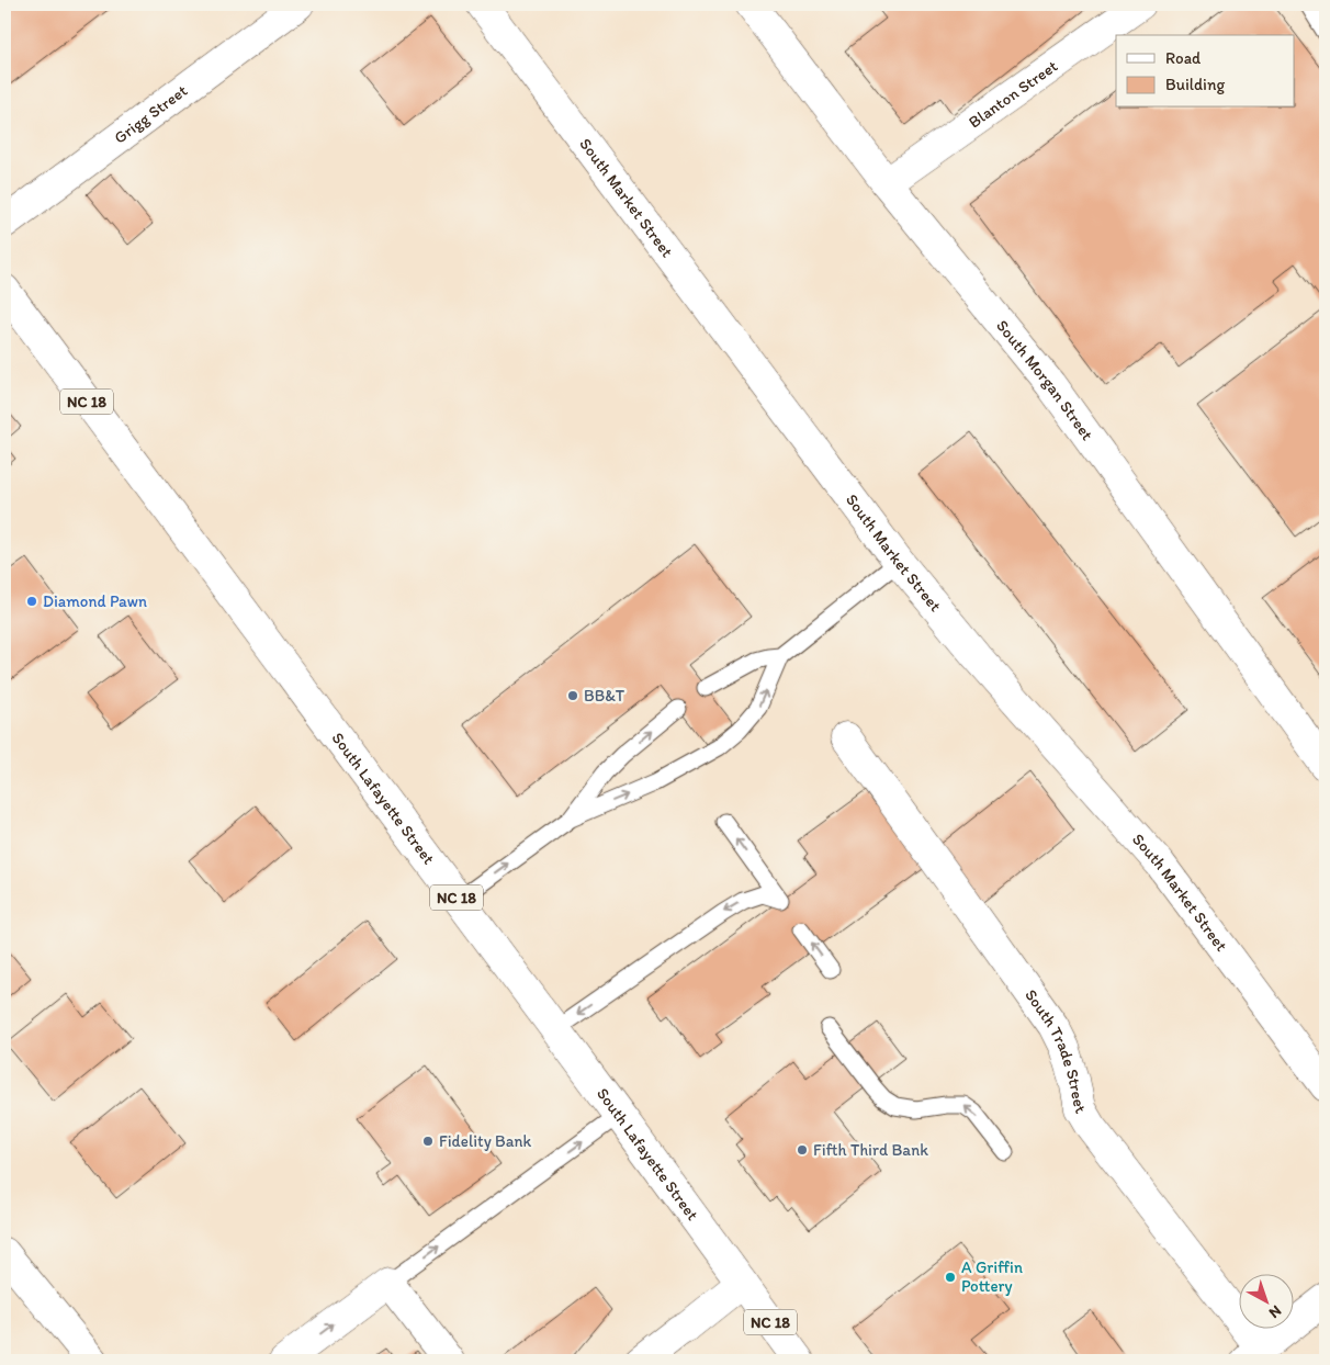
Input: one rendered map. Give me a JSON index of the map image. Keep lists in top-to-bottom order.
{
  "streets": {
    "street": [
      "Blanton Street",
      "Grigg Street",
      "South Market Street",
      "South Morgan Street",
      "NC 18",
      "South Lafayette Street",
      "South Trade Street"
    ]
  },
  "crossings": [
    ["Blanton Street", "South Morgan Street"]
  ],
  "places": [
    "Diamond Pawn",
    "BB&T",
    "Fidelity Bank",
    "Fifth Third Bank",
    "A Griffin Pottery"
  ],
  "legend": ["Road", "Building"],
  "north": "bottom right"
}
